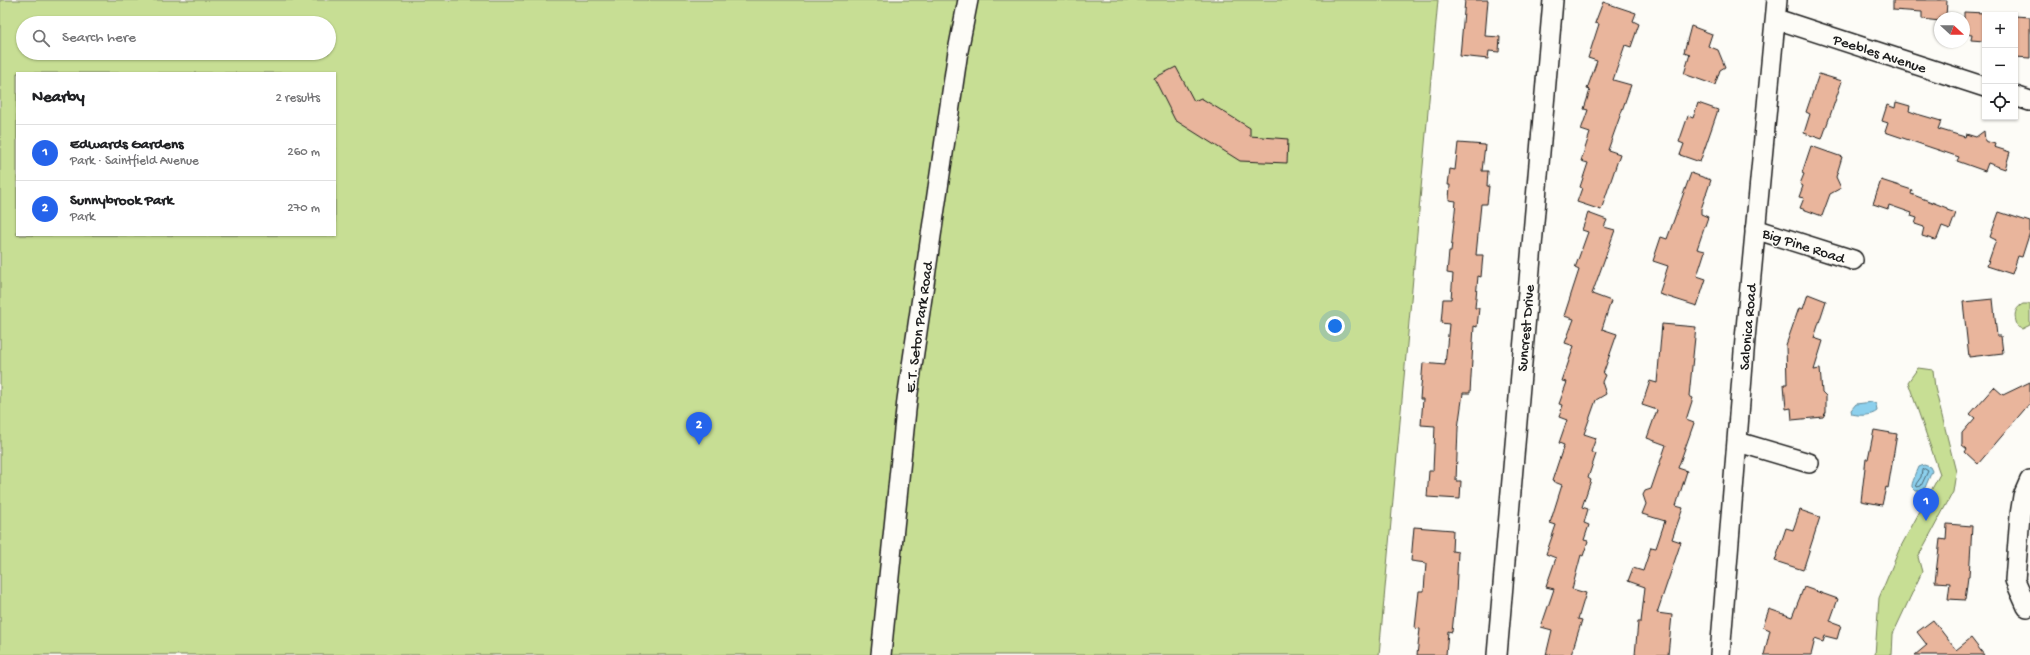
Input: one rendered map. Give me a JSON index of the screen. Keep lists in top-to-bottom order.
{
  "streets": {
    "street": [
      "Peebles Avenue",
      "Big Pine Road",
      "E.T. Seton Park Road",
      "Salonica Road",
      "Suncrest Drive"
    ]
  },
  "crossings": [
    ["Peebles Avenue", "Salonica Road"],
    ["Big Pine Road", "Salonica Road"]
  ],
  "north": "right",
  "page": {
    "map_buttons": ["+", "−"],
    "search": "Search here",
    "heading": ["Nearby", "2 results"],
    "list": [
      {
        "mark": "1",
        "name": "Edwards Gardens",
        "note": "Park · Saintfield Avenue",
        "value": "260 m"
      },
      {
        "mark": "2",
        "name": "Sunnybrook Park",
        "note": "Park",
        "value": "270 m"
      }
    ],
    "pins": ["2", "1"]
  }
}
